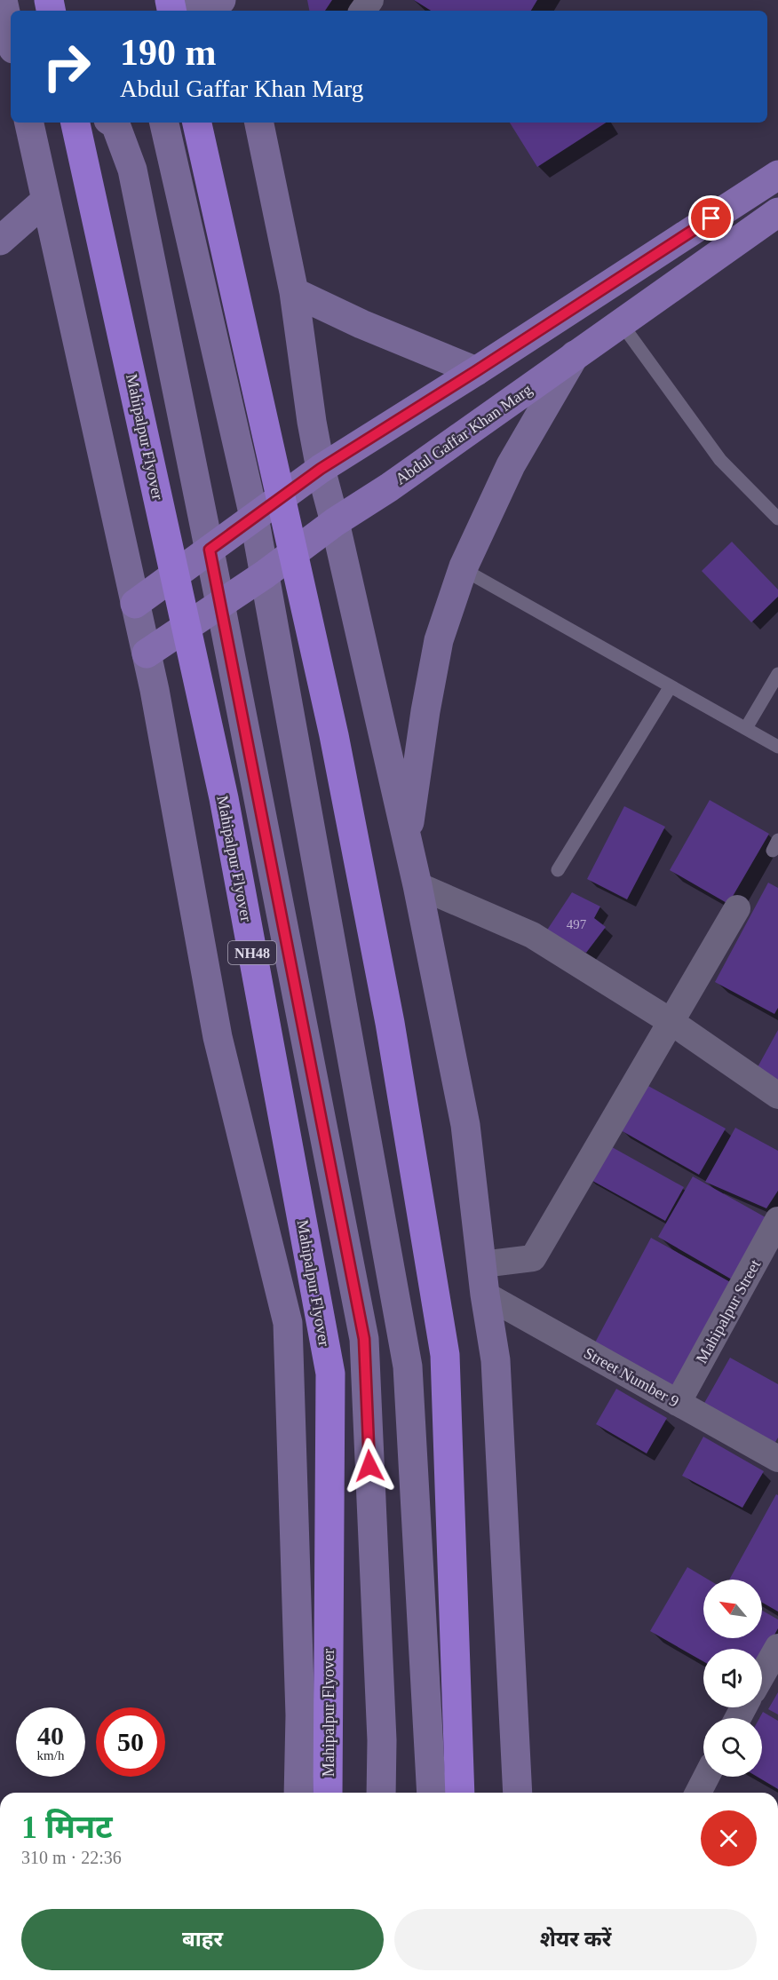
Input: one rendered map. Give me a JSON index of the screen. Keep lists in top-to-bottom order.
{
  "streets": {
    "highway": ["Mahipalpur Flyover", "NH48"],
    "main road": ["Abdul Gaffar Khan Marg"],
    "street": ["Mahipalpur Street", "Street Number 9"]
  },
  "crossings": [
    ["Mahipalpur Street", "Street Number 9"]
  ],
  "house_numbers": ["497"],
  "north": "top left",
  "page": {
    "turn": ["190 m", "Abdul Gaffar Khan Marg"],
    "speed": "40 km/h",
    "limit": "50",
    "heading": ["1 मिनट", "310 m · 22:36"],
    "buttons": ["बाहर", "शेयर करें"]
  }
}
